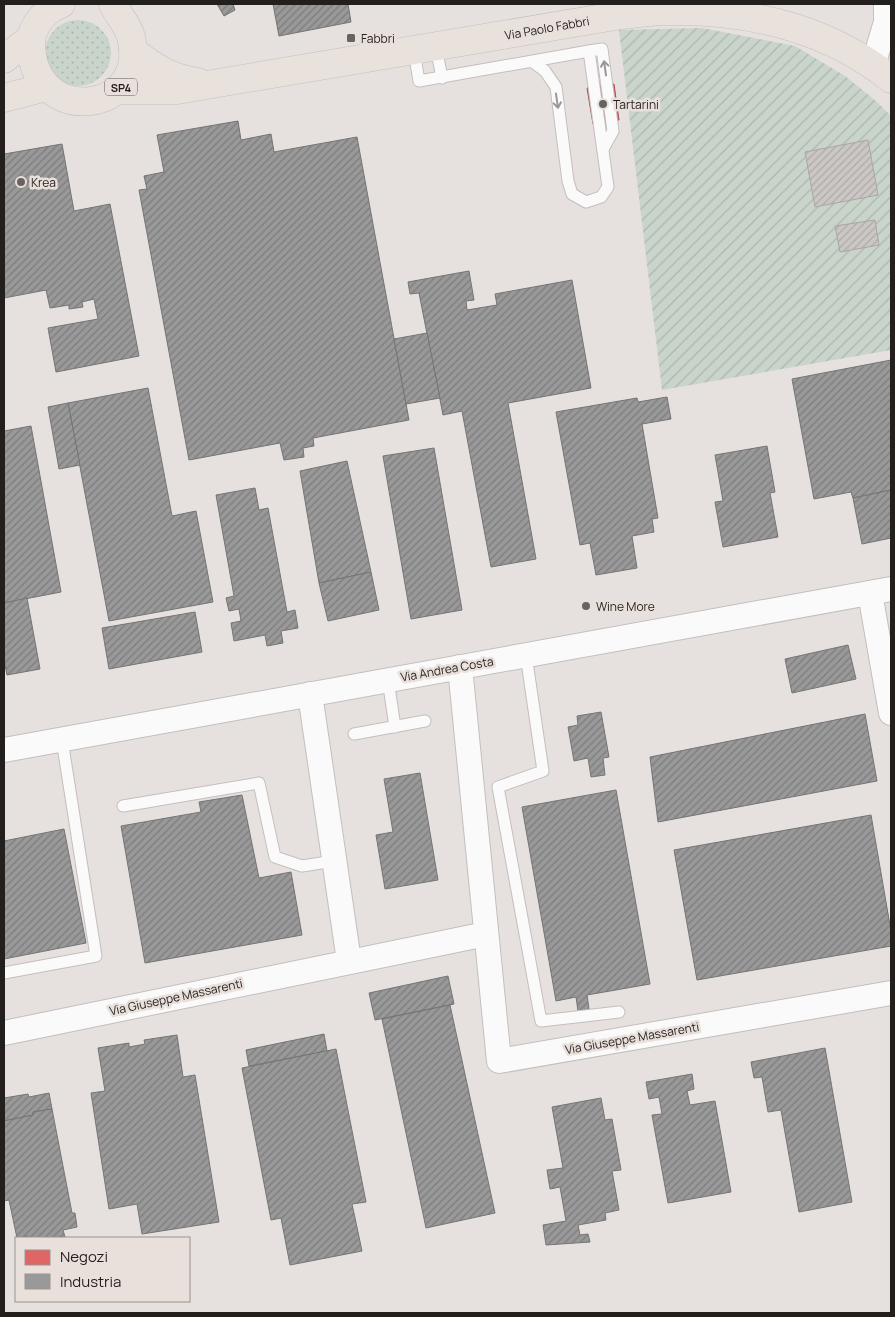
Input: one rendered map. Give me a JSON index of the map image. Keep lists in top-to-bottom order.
{
  "streets": {
    "main road": ["Via Paolo Fabbri", "SP4"],
    "street": ["Via Andrea Costa", "Via Giuseppe Massarenti"]
  },
  "crossings": [
    ["Via Paolo Fabbri", "SP4"],
    ["Via Andrea Costa", "Via Giuseppe Massarenti"]
  ],
  "places": {
    "transit": ["Fabbri"],
    "other": ["Tartarini", "Krea", "Wine More"]
  },
  "legend": ["Negozi", "Industria"]
}
